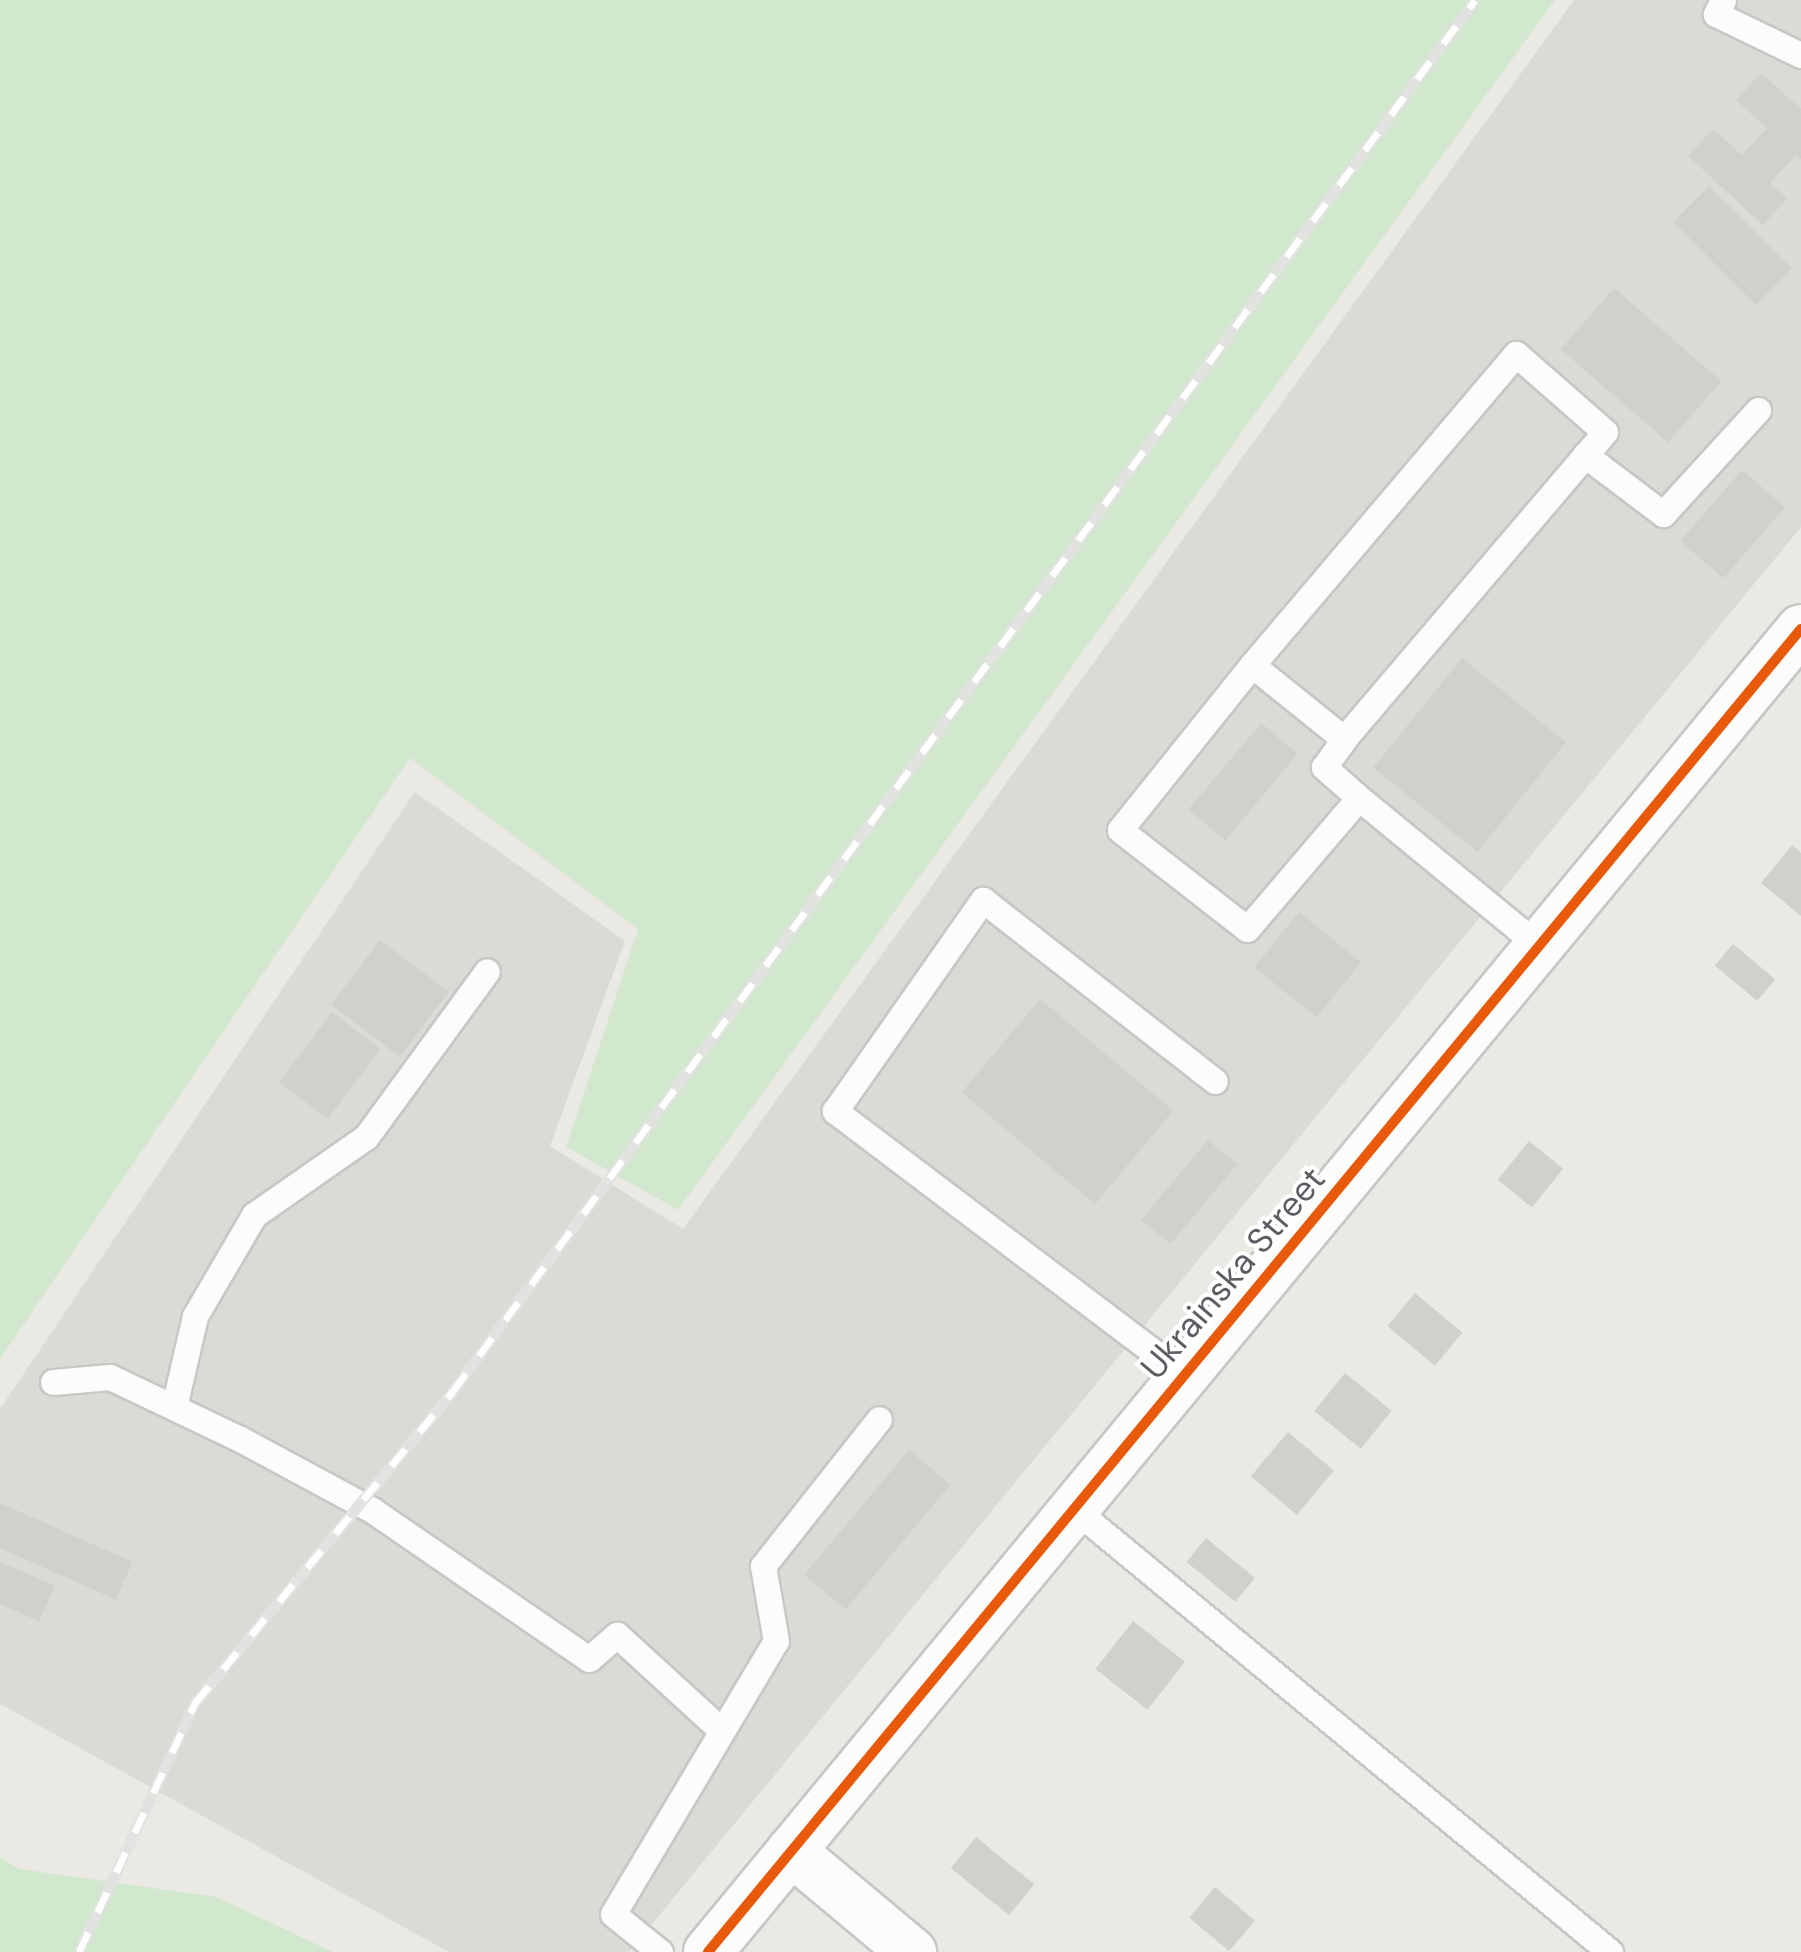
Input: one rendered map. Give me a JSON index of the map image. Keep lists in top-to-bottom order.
{
  "streets": {
    "street": ["Ukrainska Street"]
  }
}
